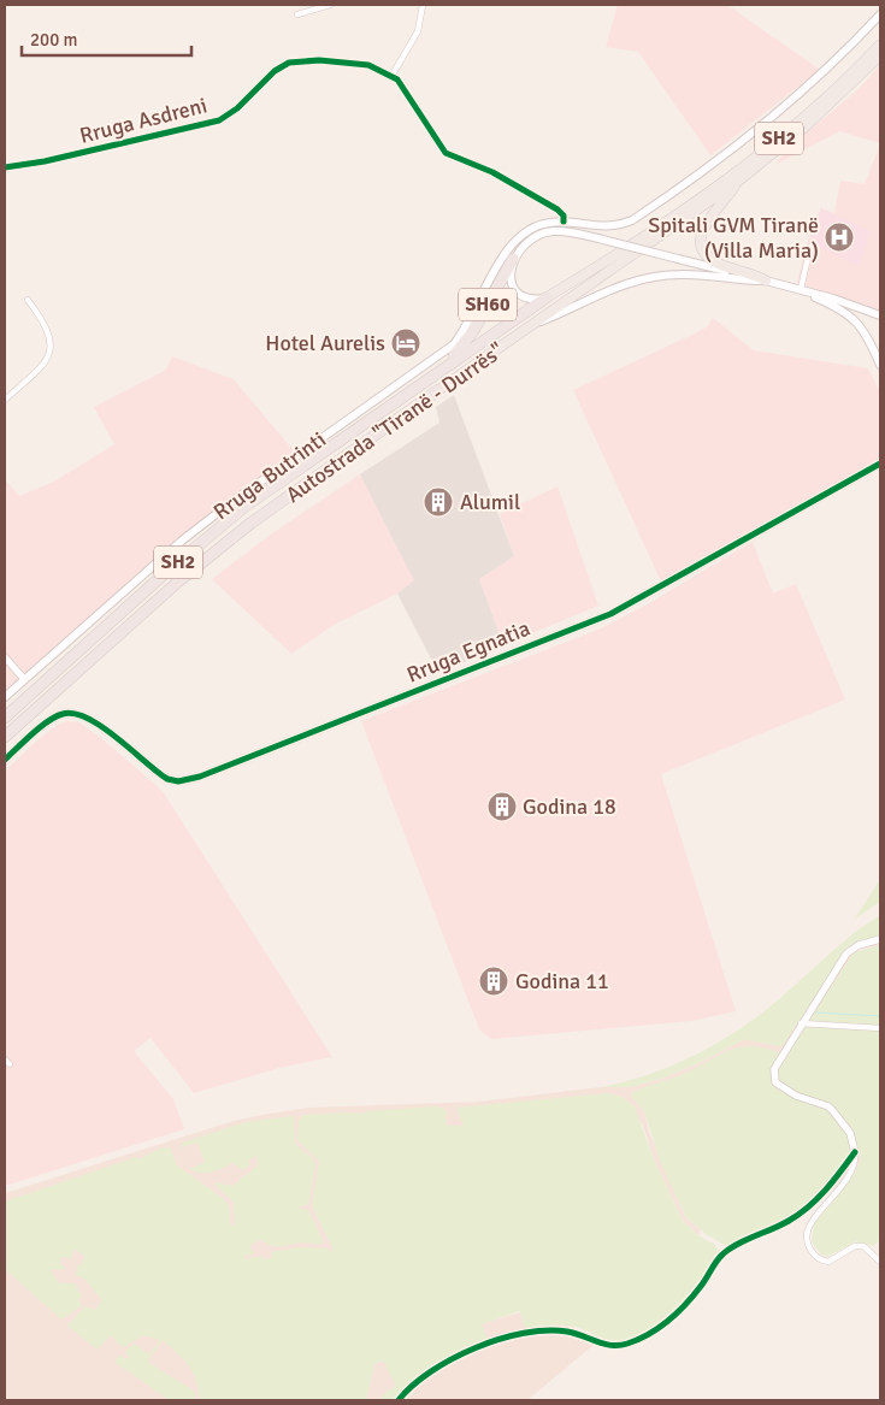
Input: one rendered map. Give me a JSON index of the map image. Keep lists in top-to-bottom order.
{
  "streets": {
    "highway": ["SH2", "SH60", "Autostrada \"Tiranë - Durrës\""],
    "main road": ["Rruga Butrinti", "Rruga Egnatia"],
    "street": ["Rruga Asdreni"]
  },
  "crossings": [
    ["SH60", "Rruga Butrinti"]
  ],
  "places": {
    "hospital": ["Spitali GVM Tiranë (Villa Maria)"],
    "hotel": ["Hotel Aurelis"],
    "building": ["Alumil", "Godina 18", "Godina 11"]
  },
  "scale_bar": "200 m"
}
